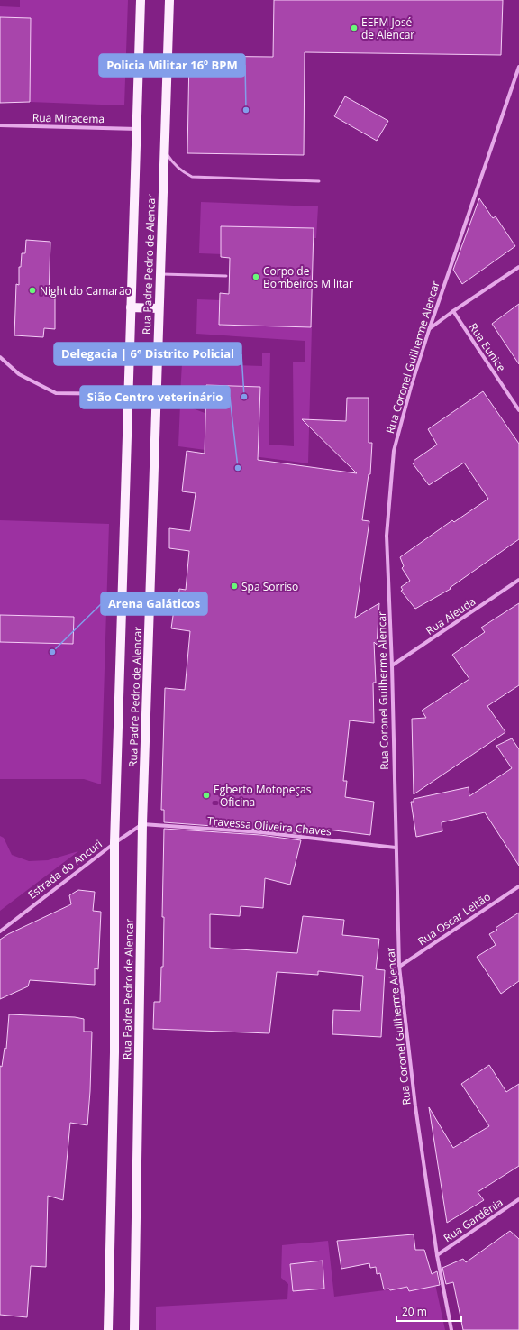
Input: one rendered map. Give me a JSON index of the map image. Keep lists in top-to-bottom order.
{
  "streets": {
    "main road": ["Rua Padre Pedro de Alencar"],
    "street": [
      "Rua Miracema",
      "Rua Eunice",
      "Rua Coronel Guilherme Alencar",
      "Rua Aleuda",
      "Travessa Oliveira Chaves",
      "Estrada do Ancuri",
      "Rua Oscar Leitão",
      "Rua Gardênia"
    ]
  },
  "crossings": [
    ["Rua Miracema", "Rua Padre Pedro de Alencar"],
    ["Rua Padre Pedro de Alencar", "Travessa Oliveira Chaves"],
    ["Rua Padre Pedro de Alencar", "Estrada do Ancuri"],
    ["Rua Coronel Guilherme Alencar", "Rua Aleuda"],
    ["Rua Coronel Guilherme Alencar", "Travessa Oliveira Chaves"],
    ["Rua Coronel Guilherme Alencar", "Rua Oscar Leitão"],
    ["Rua Coronel Guilherme Alencar", "Rua Gardênia"],
    ["Travessa Oliveira Chaves", "Estrada do Ancuri"]
  ],
  "places": [
    "EEFM José de Alencar",
    "Policia Militar 16º BPM",
    "Corpo de Bombeiros Militar",
    "Night do Camarão",
    "Delegacia | 6° Distrito Policial",
    "Sião Centro veterinário",
    "Spa Sorriso",
    "Arena Galáticos",
    "Egberto Motopeças - Oficina"
  ],
  "scale_bar": "20 m"
}
